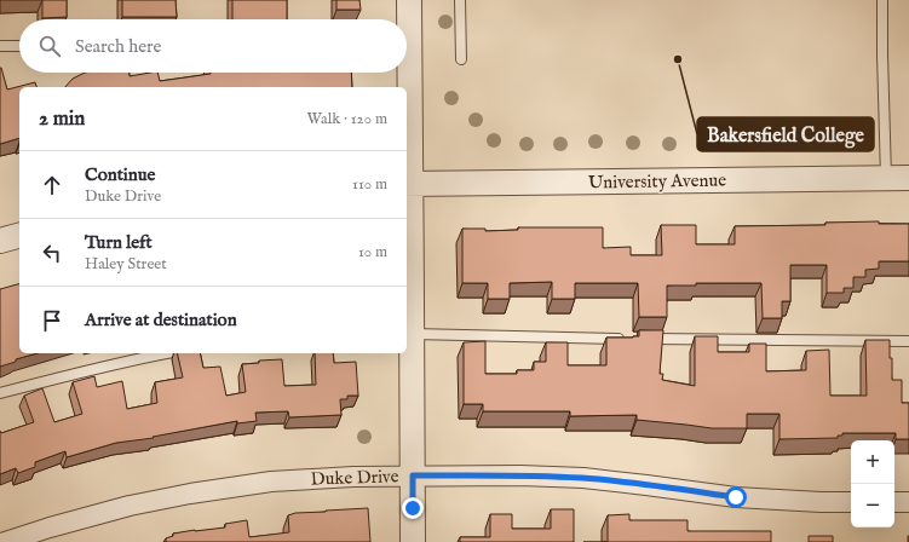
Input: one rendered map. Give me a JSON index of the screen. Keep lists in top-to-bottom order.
{
  "streets": {
    "street": ["University Avenue", "Duke Drive"]
  },
  "places": ["Bakersfield College"],
  "page": {
    "search": "Search here",
    "heading": ["2 min", "Walk · 120 m"],
    "list": [
      ["Continue", "Duke Drive", "110 m"],
      ["Turn left", "Haley Street", "10 m"],
      "Arrive at destination"
    ],
    "map_buttons": ["+", "−"]
  }
}
